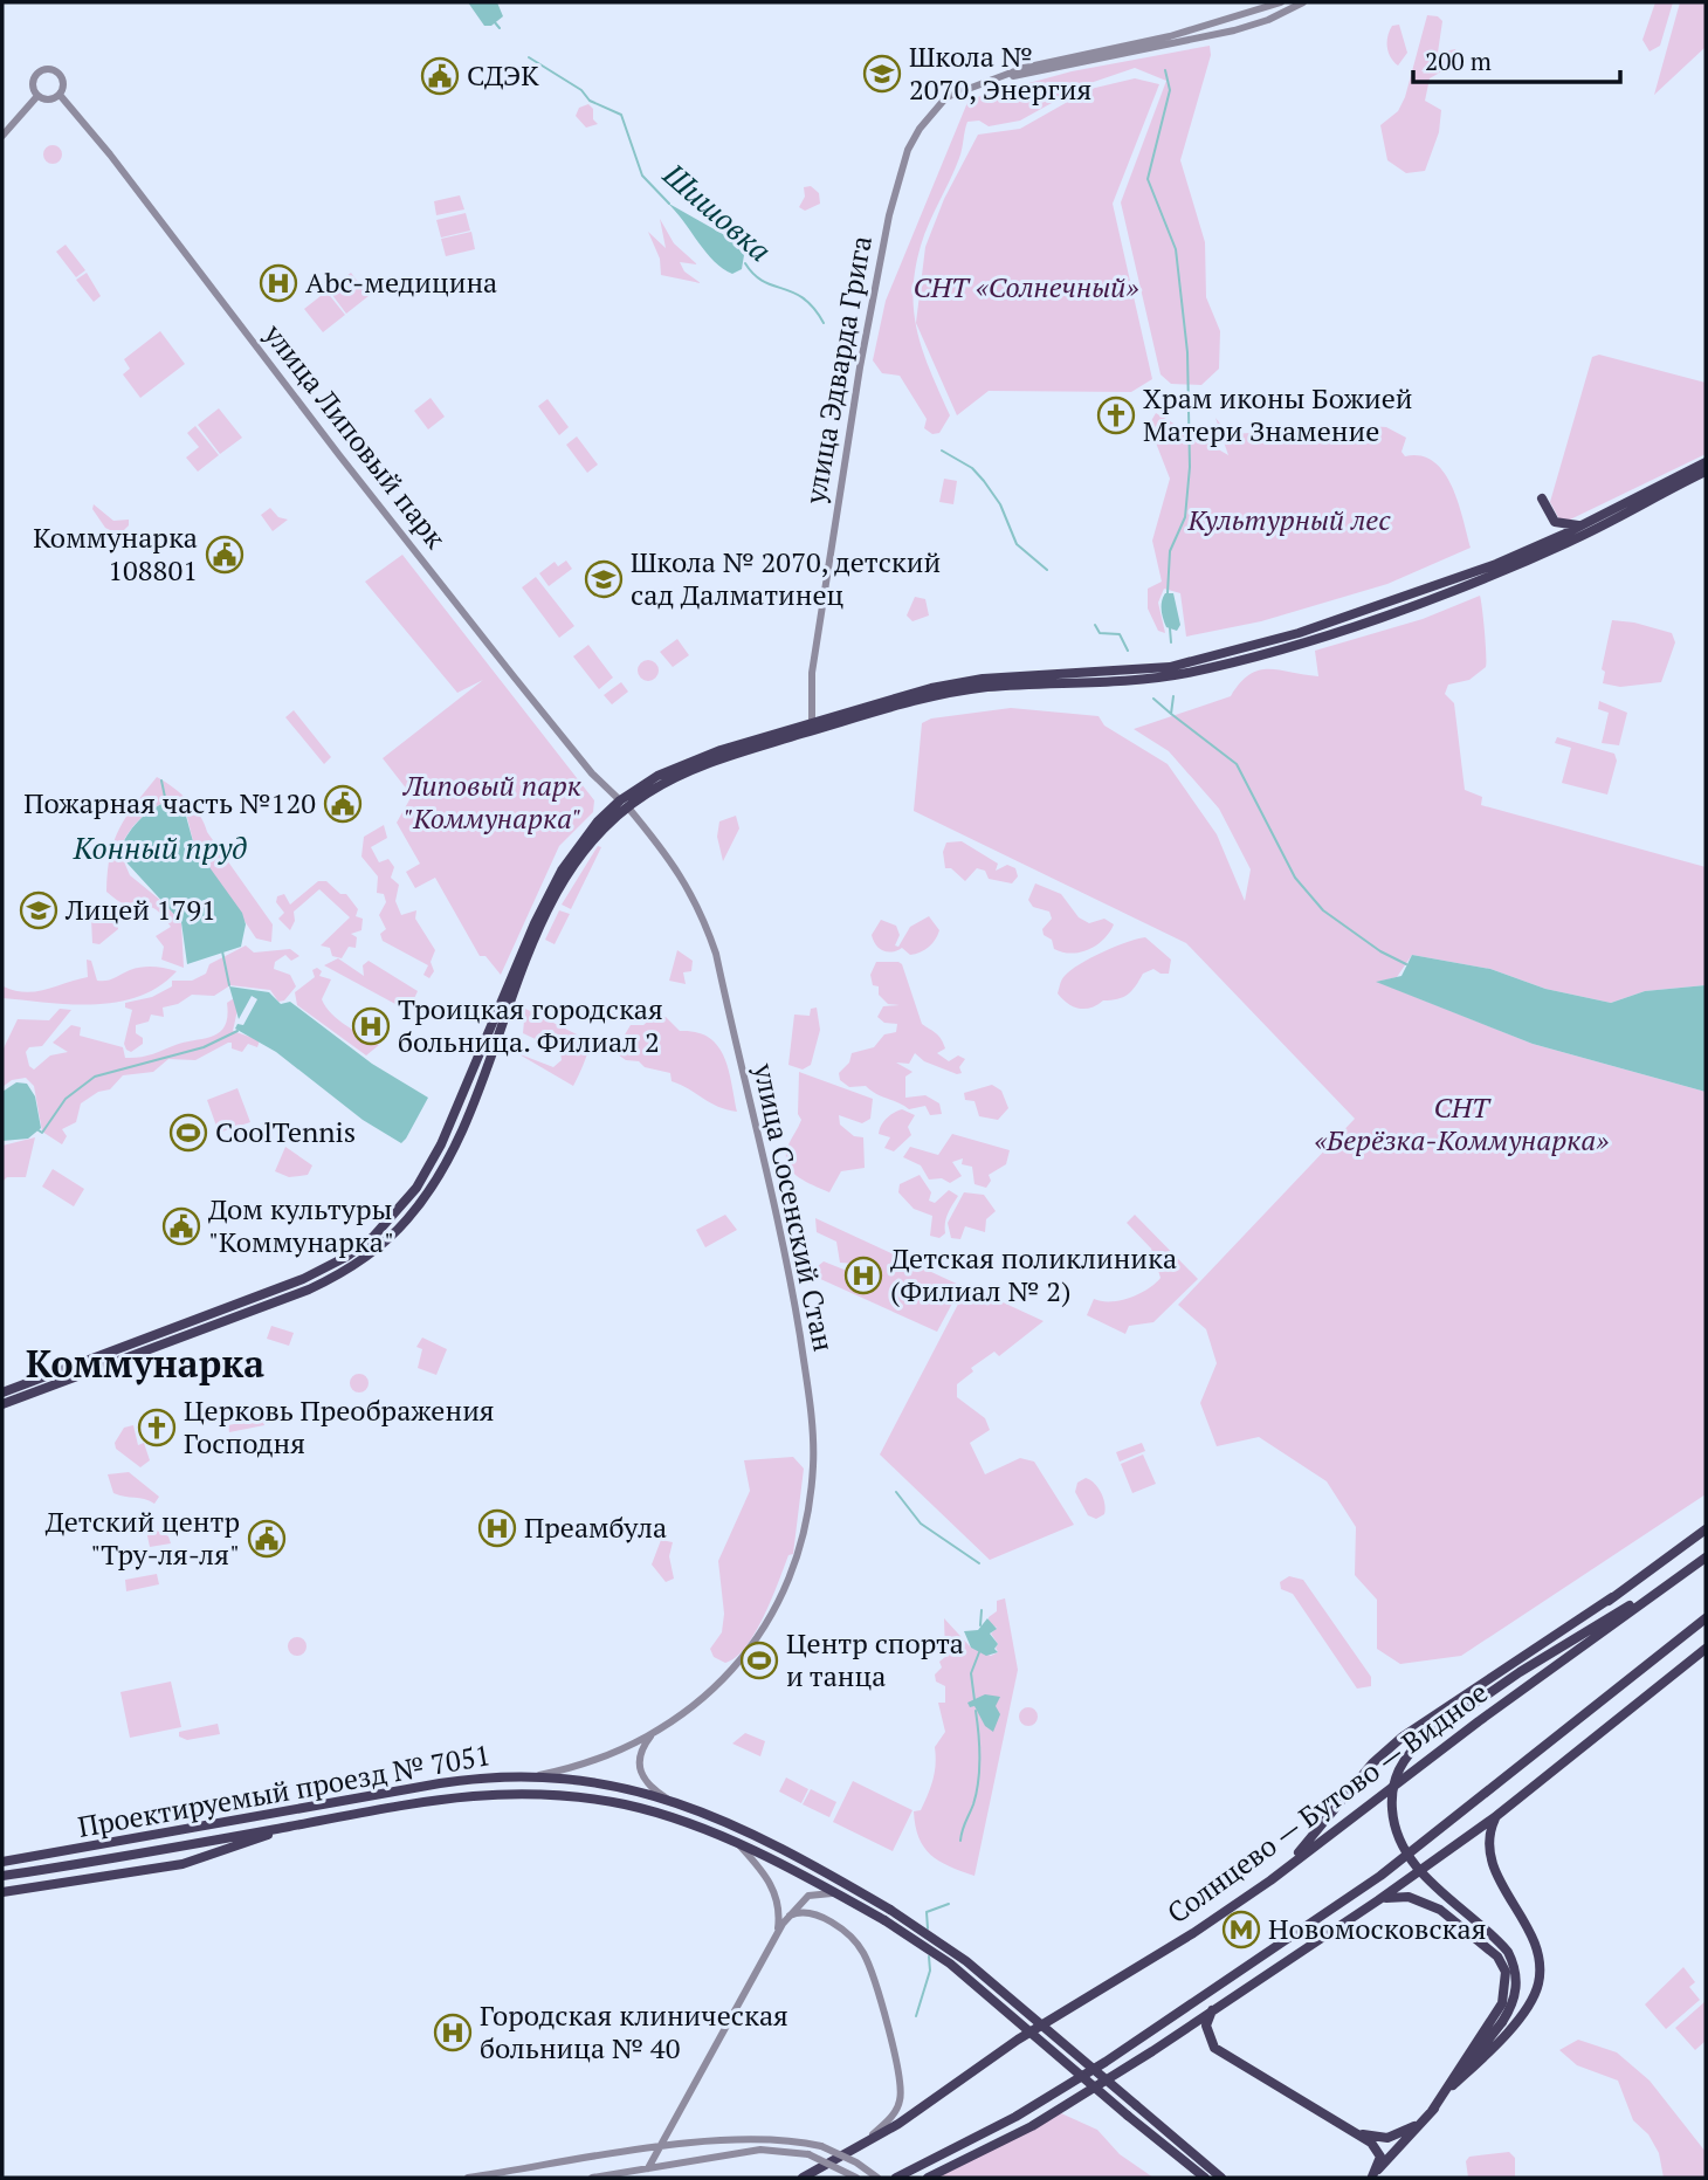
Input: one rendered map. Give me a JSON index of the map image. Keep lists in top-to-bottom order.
{
  "streets": {
    "main road": ["Проектируемый проезд № 7051", "Солнцево — Бутово — Видное"],
    "street": ["улица Эдварда Грига", "улица Липовый парк", "улица Сосенский Стан"]
  },
  "crossings": [
    ["улица Липовый парк", "улица Сосенский Стан"],
    ["улица Сосенский Стан", "Проектируемый проезд № 7051"]
  ],
  "districts": ["Коммунарка"],
  "water": ["Шишовка", "Конный пруд"],
  "parks": [
    "СНТ «Солнечный»",
    "Культурный лес",
    "Липовый парк \"Коммунарка\"",
    "СНТ «Берёзка-Коммунарка»"
  ],
  "places": {
    "school or university": ["Школа № 2070, Энергия", "Школа № 2070, детский сад Далматинец", "Лицей 1791"],
    "public building": [
      "СДЭК",
      "Коммунарка 108801",
      "Пожарная часть №120",
      "Дом культуры \"Коммунарка\"",
      "Детский центр \"Тру-ля-ля\""
    ],
    "hospital": [
      "Abc-медицина",
      "Троицкая городская больница. Филиал 2",
      "Детская поликлиника (Филиал № 2)",
      "Преамбула",
      "Городская клиническая больница № 40"
    ],
    "church": ["Храм иконы Божией Матери Знамение", "Церковь Преображения Господня"],
    "sports": ["CoolTennis", "Центр спорта и танца"],
    "metro station": ["Новомосковская"]
  },
  "scale_bar": "200 m"
}
